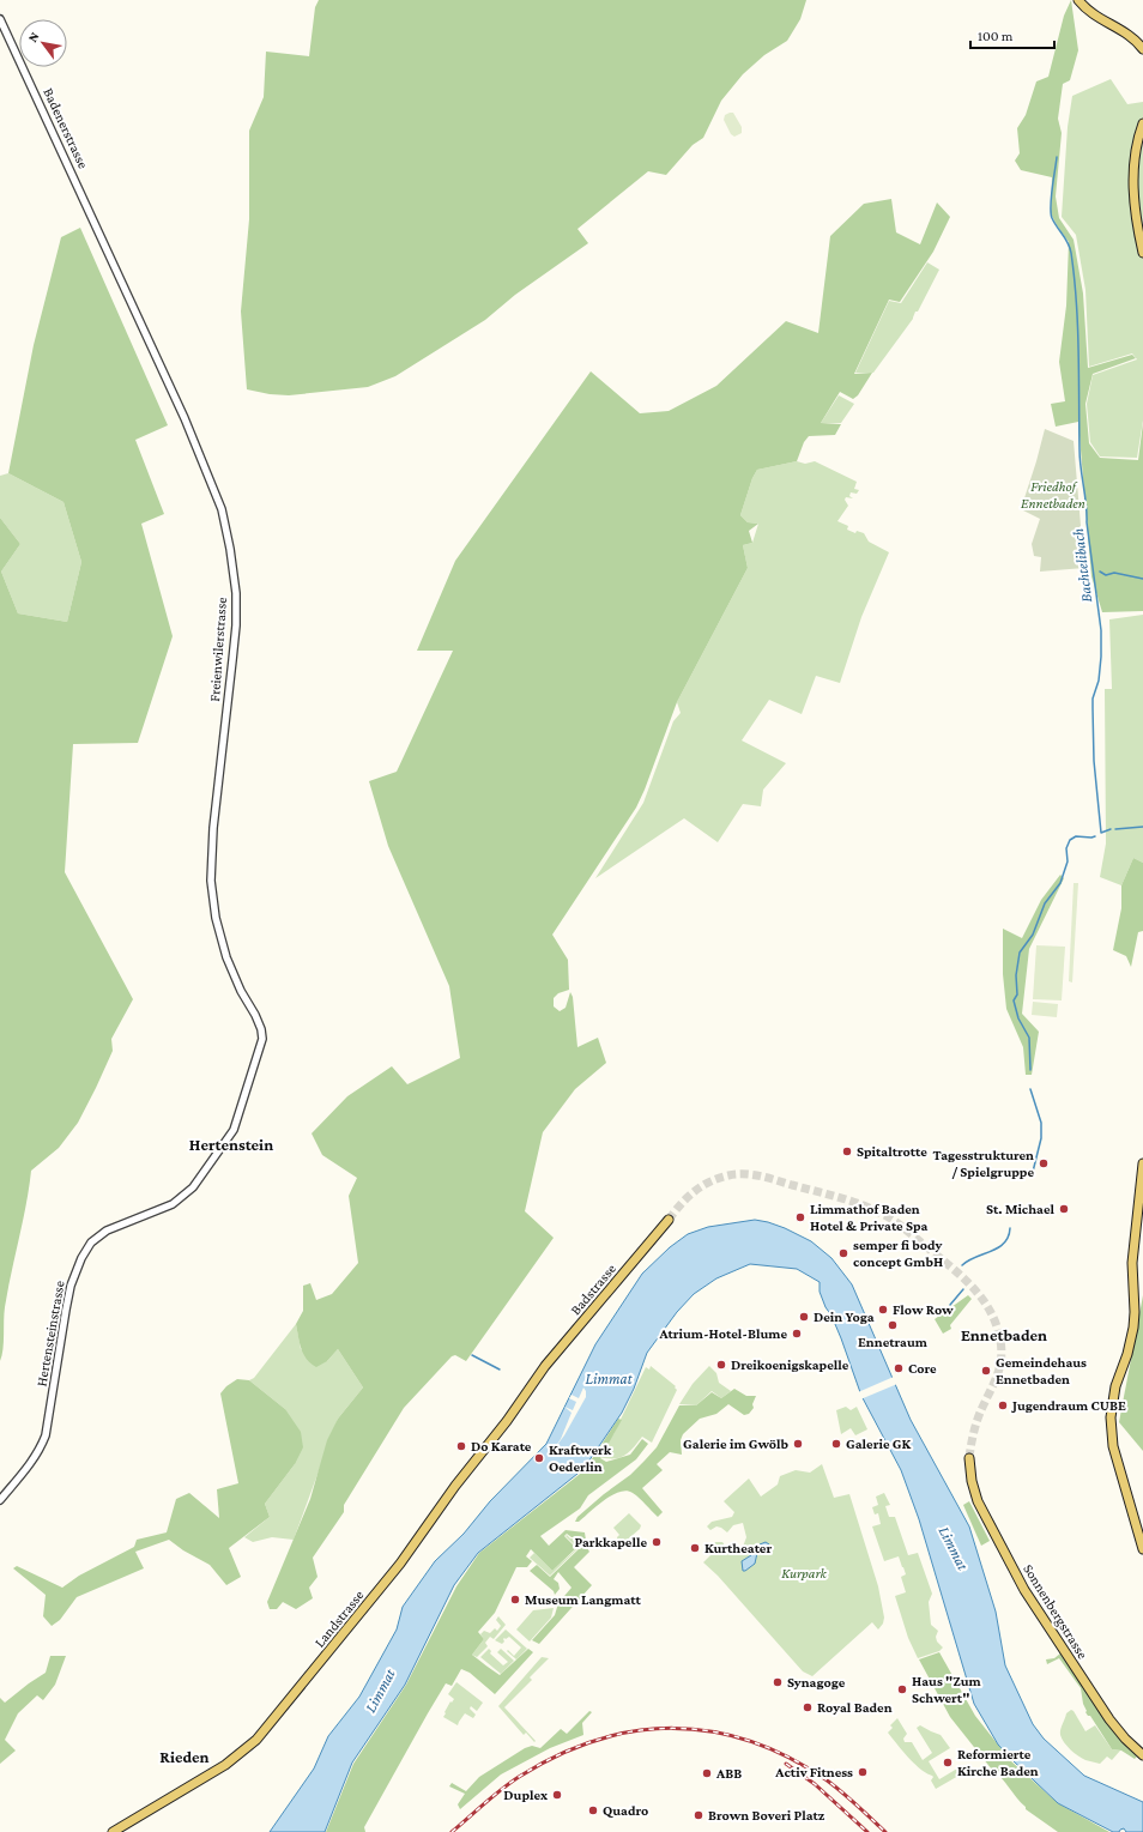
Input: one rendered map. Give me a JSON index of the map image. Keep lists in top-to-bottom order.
{
  "streets": {
    "main road": ["Badstrasse", "Sonnenbergstrasse", "Landstrasse"],
    "street": ["Badenerstrasse", "Freienwilerstrasse", "Hertensteinstrasse"]
  },
  "crossings": [
    ["Badenerstrasse", "Freienwilerstrasse"],
    ["Freienwilerstrasse", "Hertensteinstrasse"],
    ["Badstrasse", "Landstrasse"]
  ],
  "districts": ["Hertenstein", "Ennetbaden", "Rieden"],
  "water": ["Bachtelibach", "Limmat"],
  "parks": ["Friedhof Ennetbaden", "Kurpark"],
  "places": [
    "Spitaltrotte",
    "Tagesstrukturen / Spielgruppe",
    "St. Michael",
    "Limmathof Baden Hotel & Private Spa",
    "semper fi body concept GmbH",
    "Flow Row",
    "Dein Yoga",
    "Ennetraum",
    "Atrium-Hotel-Blume",
    "Dreikoenigskapelle",
    "Core",
    "Gemeindehaus Ennetbaden",
    "Jugendraum CUBE",
    "Galerie im Gwölb",
    "Galerie GK",
    "Do Karate",
    "Kraftwerk Oederlin",
    "Parkkapelle",
    "Kurtheater",
    "Museum Langmatt",
    "Synagoge",
    "Haus \"Zum Schwert\"",
    "Royal Baden",
    "Reformierte Kirche Baden",
    "Activ Fitness",
    "ABB",
    "Duplex",
    "Quadro",
    "Brown Boveri Platz"
  ],
  "scale_bar": "100 m",
  "north": "top left"
}
